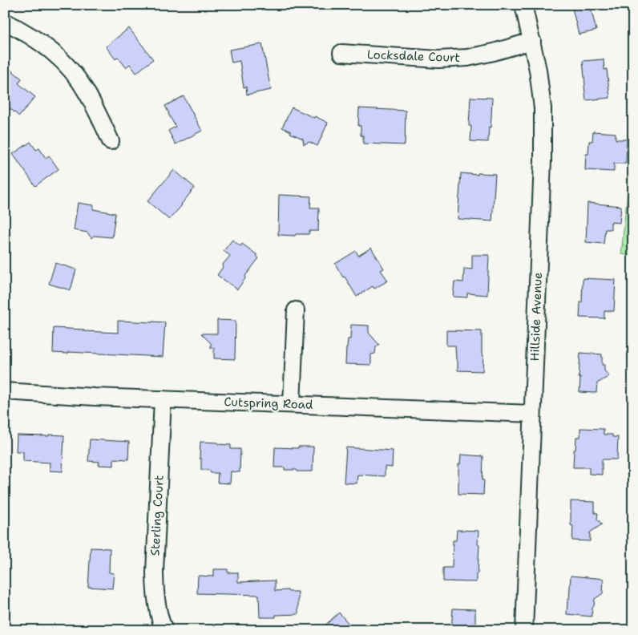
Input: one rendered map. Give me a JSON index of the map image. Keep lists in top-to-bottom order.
{
  "streets": {
    "street": [
      "Locksdale Court",
      "Hillside Avenue",
      "Cutspring Road",
      "Sterling Court"
    ]
  },
  "crossings": [
    ["Locksdale Court", "Hillside Avenue"],
    ["Hillside Avenue", "Cutspring Road"],
    ["Cutspring Road", "Sterling Court"]
  ]
}
